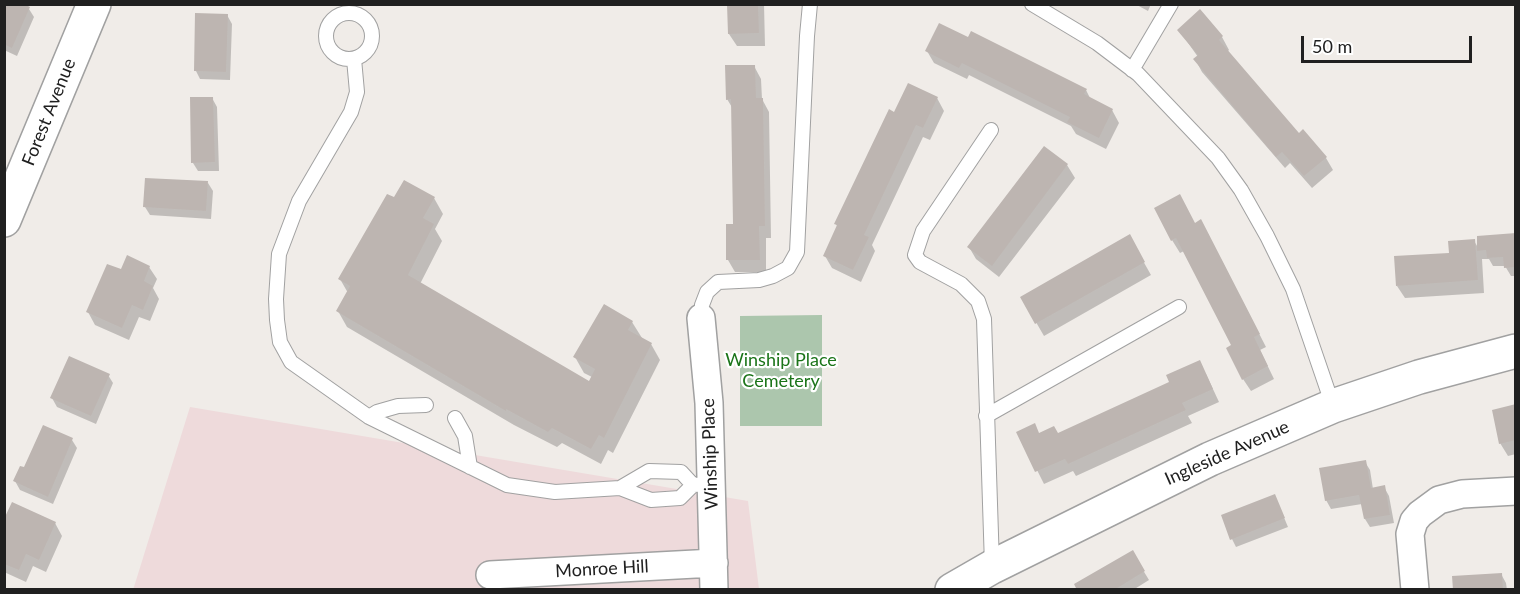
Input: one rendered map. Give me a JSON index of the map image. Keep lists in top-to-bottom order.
{
  "streets": {
    "street": [
      "Forest Avenue",
      "Ingleside Avenue",
      "Winship Place",
      "Monroe Hill"
    ]
  },
  "crossings": [
    ["Winship Place", "Monroe Hill"]
  ],
  "parks": ["Winship Place Cemetery"],
  "scale_bar": "50 m"
}
